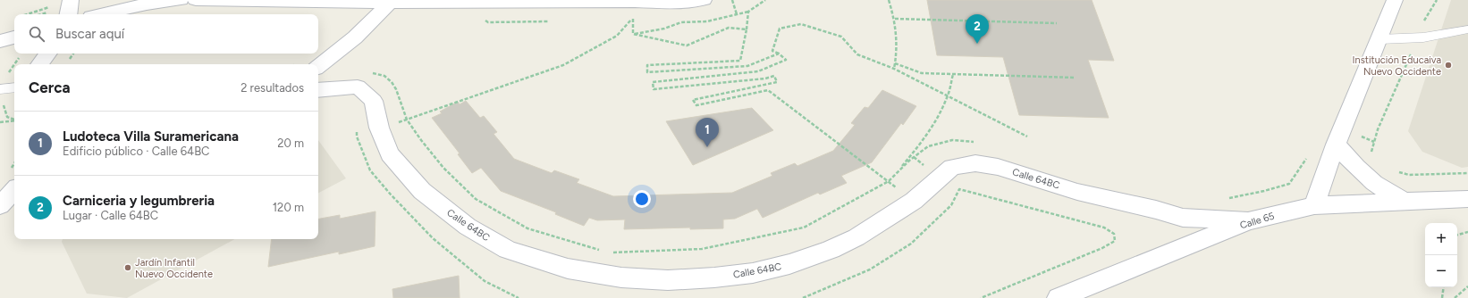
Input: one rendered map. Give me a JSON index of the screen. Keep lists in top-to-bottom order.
{
  "streets": {
    "street": ["Calle 64BC", "Calle 65"]
  },
  "crossings": [
    ["Calle 64BC", "Calle 65"]
  ],
  "places": ["Institución Educaiva Nuevo Occidente", "Jardín Infantil Nuevo Occidente"],
  "page": {
    "pins": ["2", "1"],
    "search": "Buscar aquí",
    "heading": ["Cerca", "2 resultados"],
    "list": [
      {
        "mark": "1",
        "name": "Ludoteca Villa Suramericana",
        "note": "Edificio público · Calle 64BC",
        "value": "20 m"
      },
      {
        "mark": "2",
        "name": "Carniceria y legumbreria",
        "note": "Lugar · Calle 64BC",
        "value": "120 m"
      }
    ],
    "map_buttons": ["+", "−"]
  }
}
